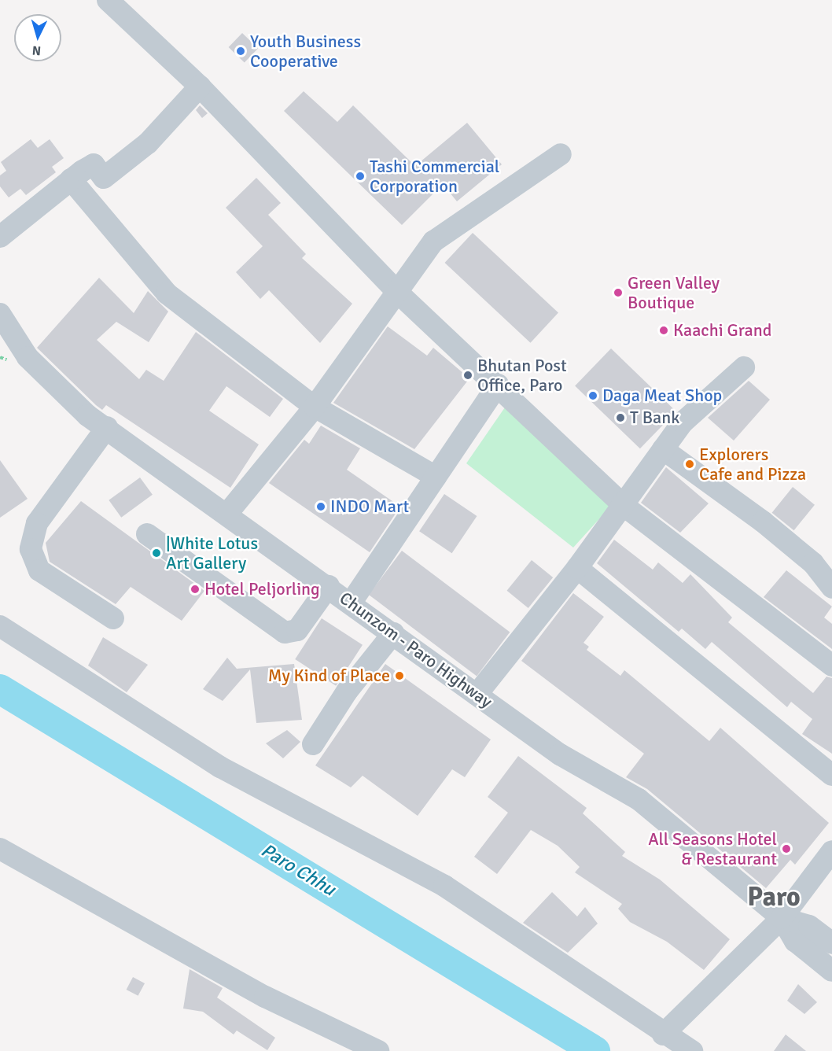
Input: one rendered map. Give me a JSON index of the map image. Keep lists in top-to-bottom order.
{
  "streets": {
    "street": ["Chunzom - Paro Highway"]
  },
  "districts": ["Paro"],
  "water": ["Paro Chhu"],
  "places": [
    "Youth Business Cooperative",
    "Tashi Commercial Corporation",
    "Green Valley Boutique",
    "Kaachi Grand",
    "Bhutan Post Office, Paro",
    "Daga Meat Shop",
    "T Bank",
    "Explorers Cafe and Pizza",
    "INDO Mart",
    "|White Lotus Art Gallery",
    "Hotel Peljorling",
    "My Kind of Place",
    "All Seasons Hotel & Restaurant"
  ],
  "north": "bottom"
}
